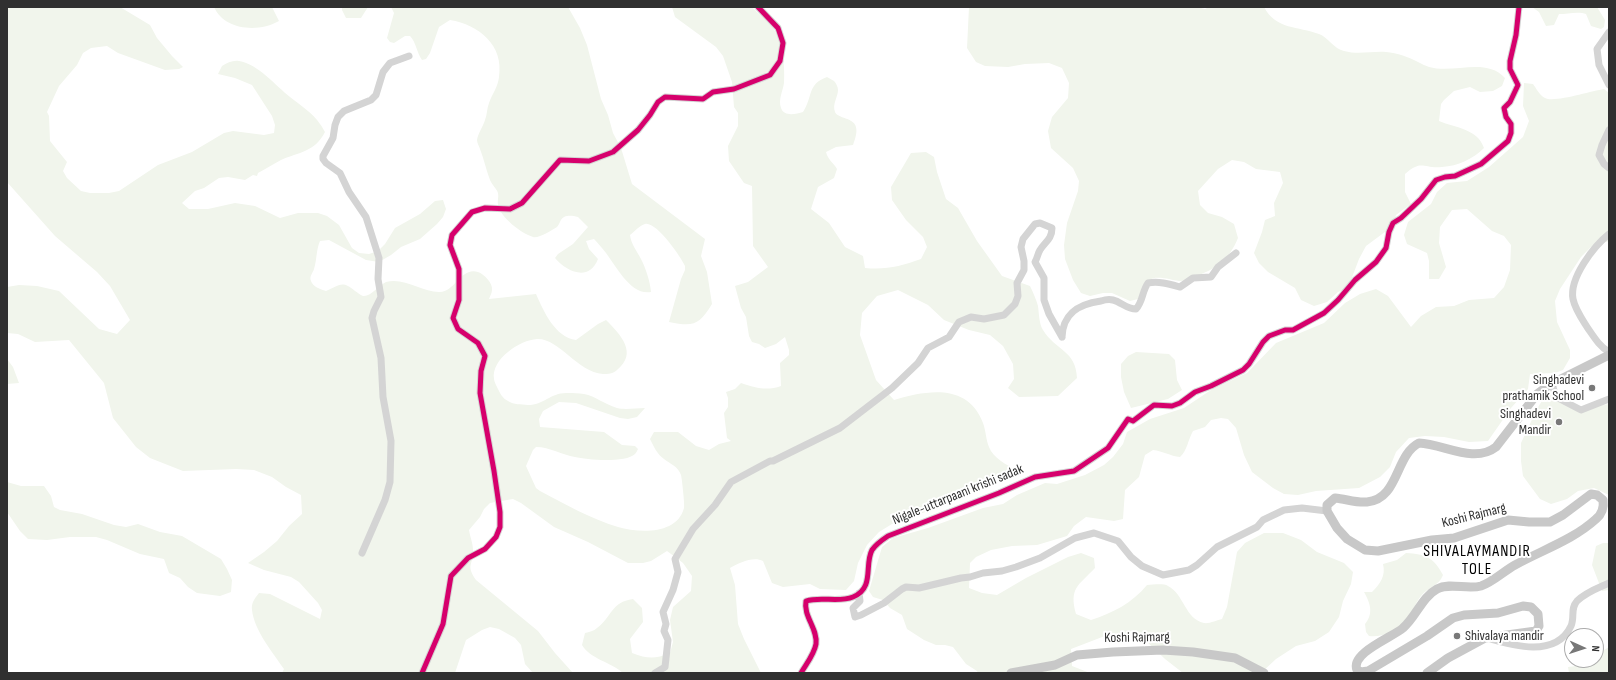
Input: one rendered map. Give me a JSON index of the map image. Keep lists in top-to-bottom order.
{
  "streets": {
    "main road": ["Koshi Rajmarg"],
    "street": ["Nigale-uttarpaani krishi sadak"]
  },
  "districts": ["SHIVALAYMANDIR TOLE"],
  "places": ["Singhadevi prathamik School", "Singhadevi Mandir", "Shivalaya mandir"],
  "north": "right"
}
